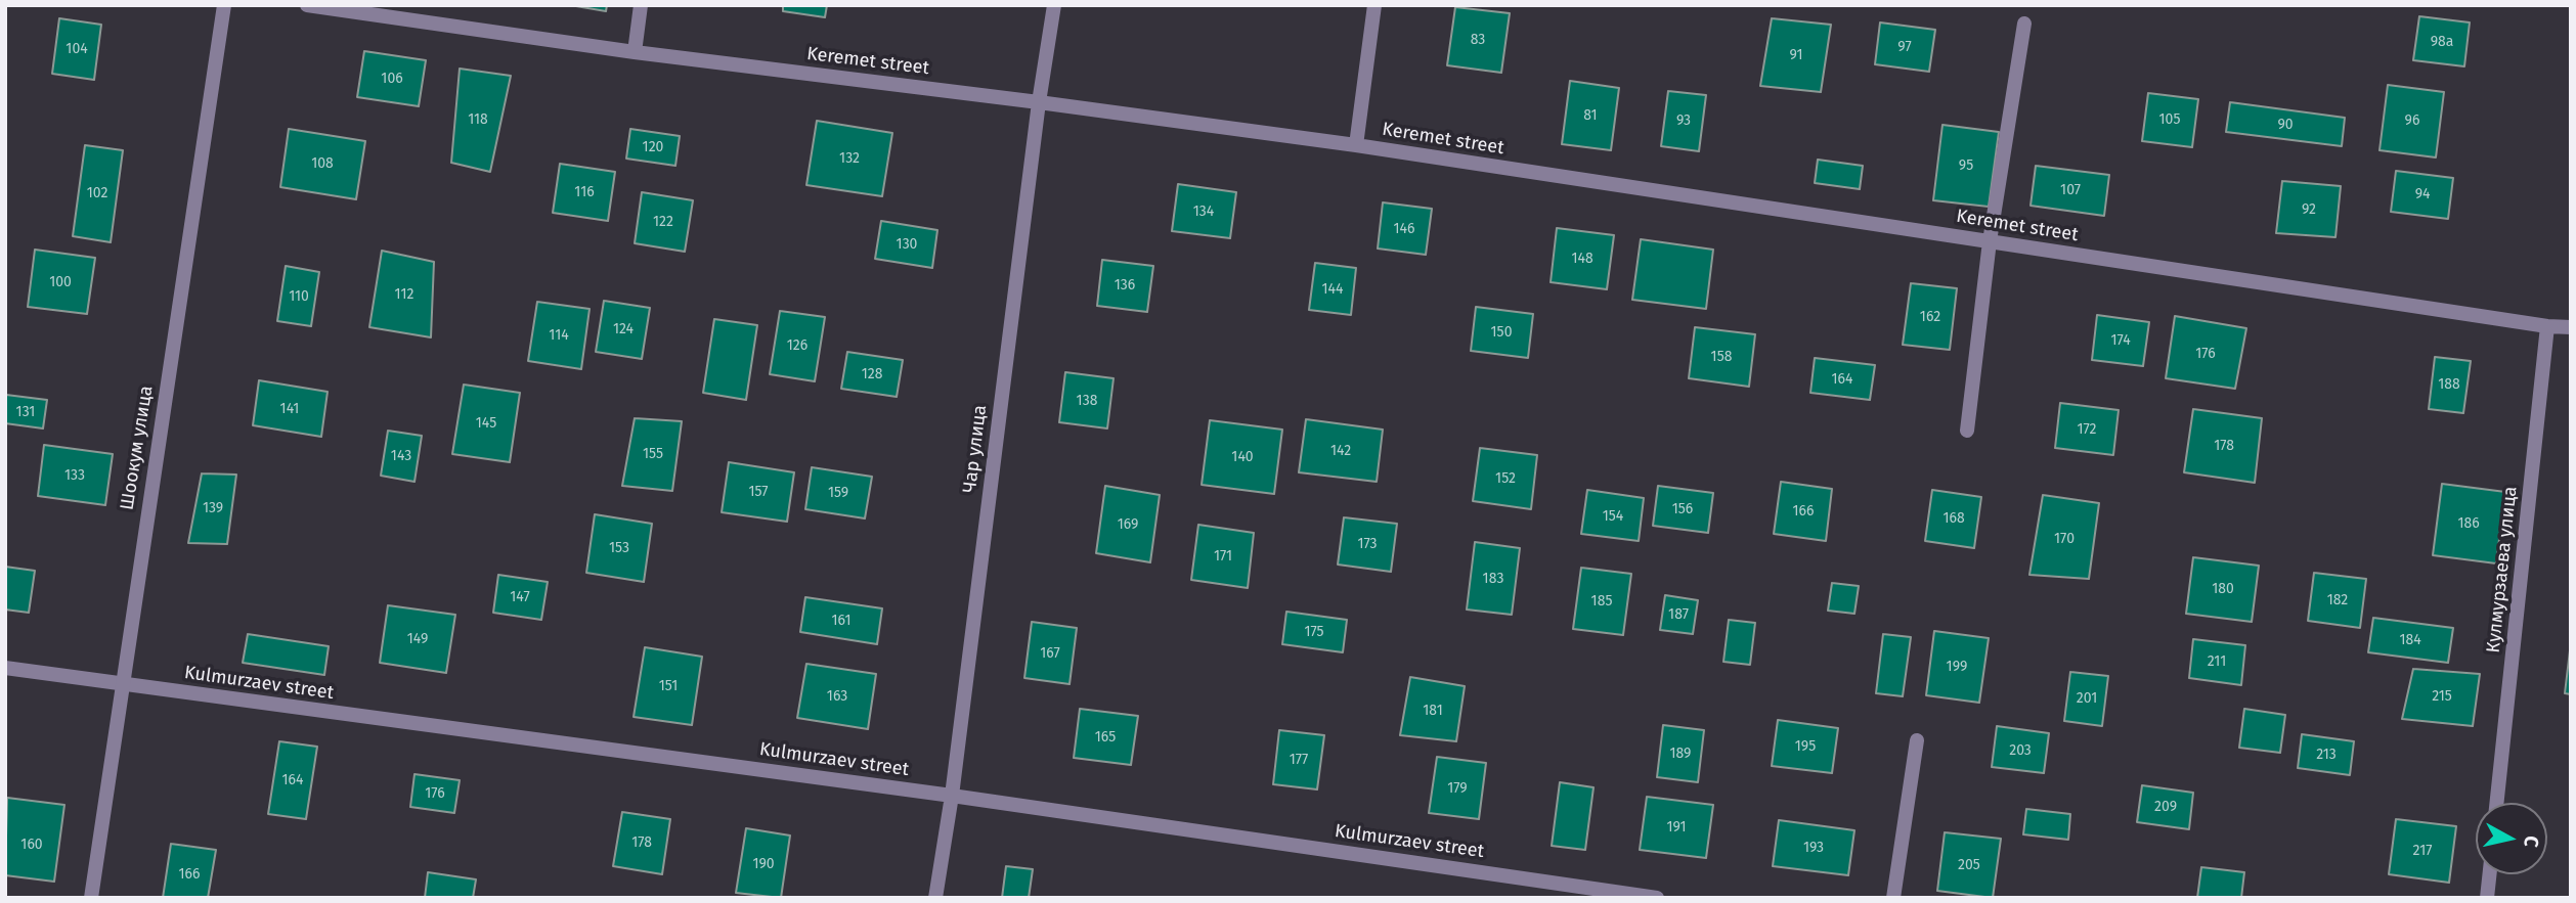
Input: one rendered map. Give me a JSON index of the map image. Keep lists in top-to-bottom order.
{
  "streets": {
    "street": [
      "Keremet street",
      "Шоокум улица",
      "Чар улица",
      "Кулмурзаева улица",
      "Kulmurzaev street"
    ]
  },
  "crossings": [
    ["Keremet street", "Чар улица"],
    ["Keremet street", "Кулмурзаева улица"],
    ["Шоокум улица", "Kulmurzaev street"],
    ["Чар улица", "Kulmurzaev street"]
  ],
  "house_numbers": [
    "83",
    "98а",
    "97",
    "104",
    "91",
    "106",
    "81",
    "118",
    "105",
    "93",
    "96",
    "90",
    "120",
    "132",
    "108",
    "95",
    "107",
    "116",
    "102",
    "94",
    "92",
    "134",
    "122",
    "146",
    "130",
    "148",
    "100",
    "136",
    "144",
    "112",
    "110",
    "162",
    "124",
    "150",
    "114",
    "174",
    "126",
    "176",
    "158",
    "128",
    "164",
    "188",
    "138",
    "141",
    "131",
    "145",
    "172",
    "178",
    "142",
    "155",
    "143",
    "140",
    "133",
    "152",
    "157",
    "159",
    "139",
    "156",
    "166",
    "154",
    "168",
    "186",
    "169",
    "170",
    "173",
    "153",
    "171",
    "183",
    "180",
    "147",
    "182",
    "185",
    "187",
    "161",
    "175",
    "149",
    "184",
    "167",
    "211",
    "199",
    "151",
    "163",
    "215",
    "201",
    "181",
    "165",
    "195",
    "203",
    "189",
    "213",
    "177",
    "164",
    "179",
    "176",
    "209",
    "191",
    "178",
    "160",
    "193",
    "217",
    "190",
    "205",
    "166"
  ],
  "north": "right"
}
